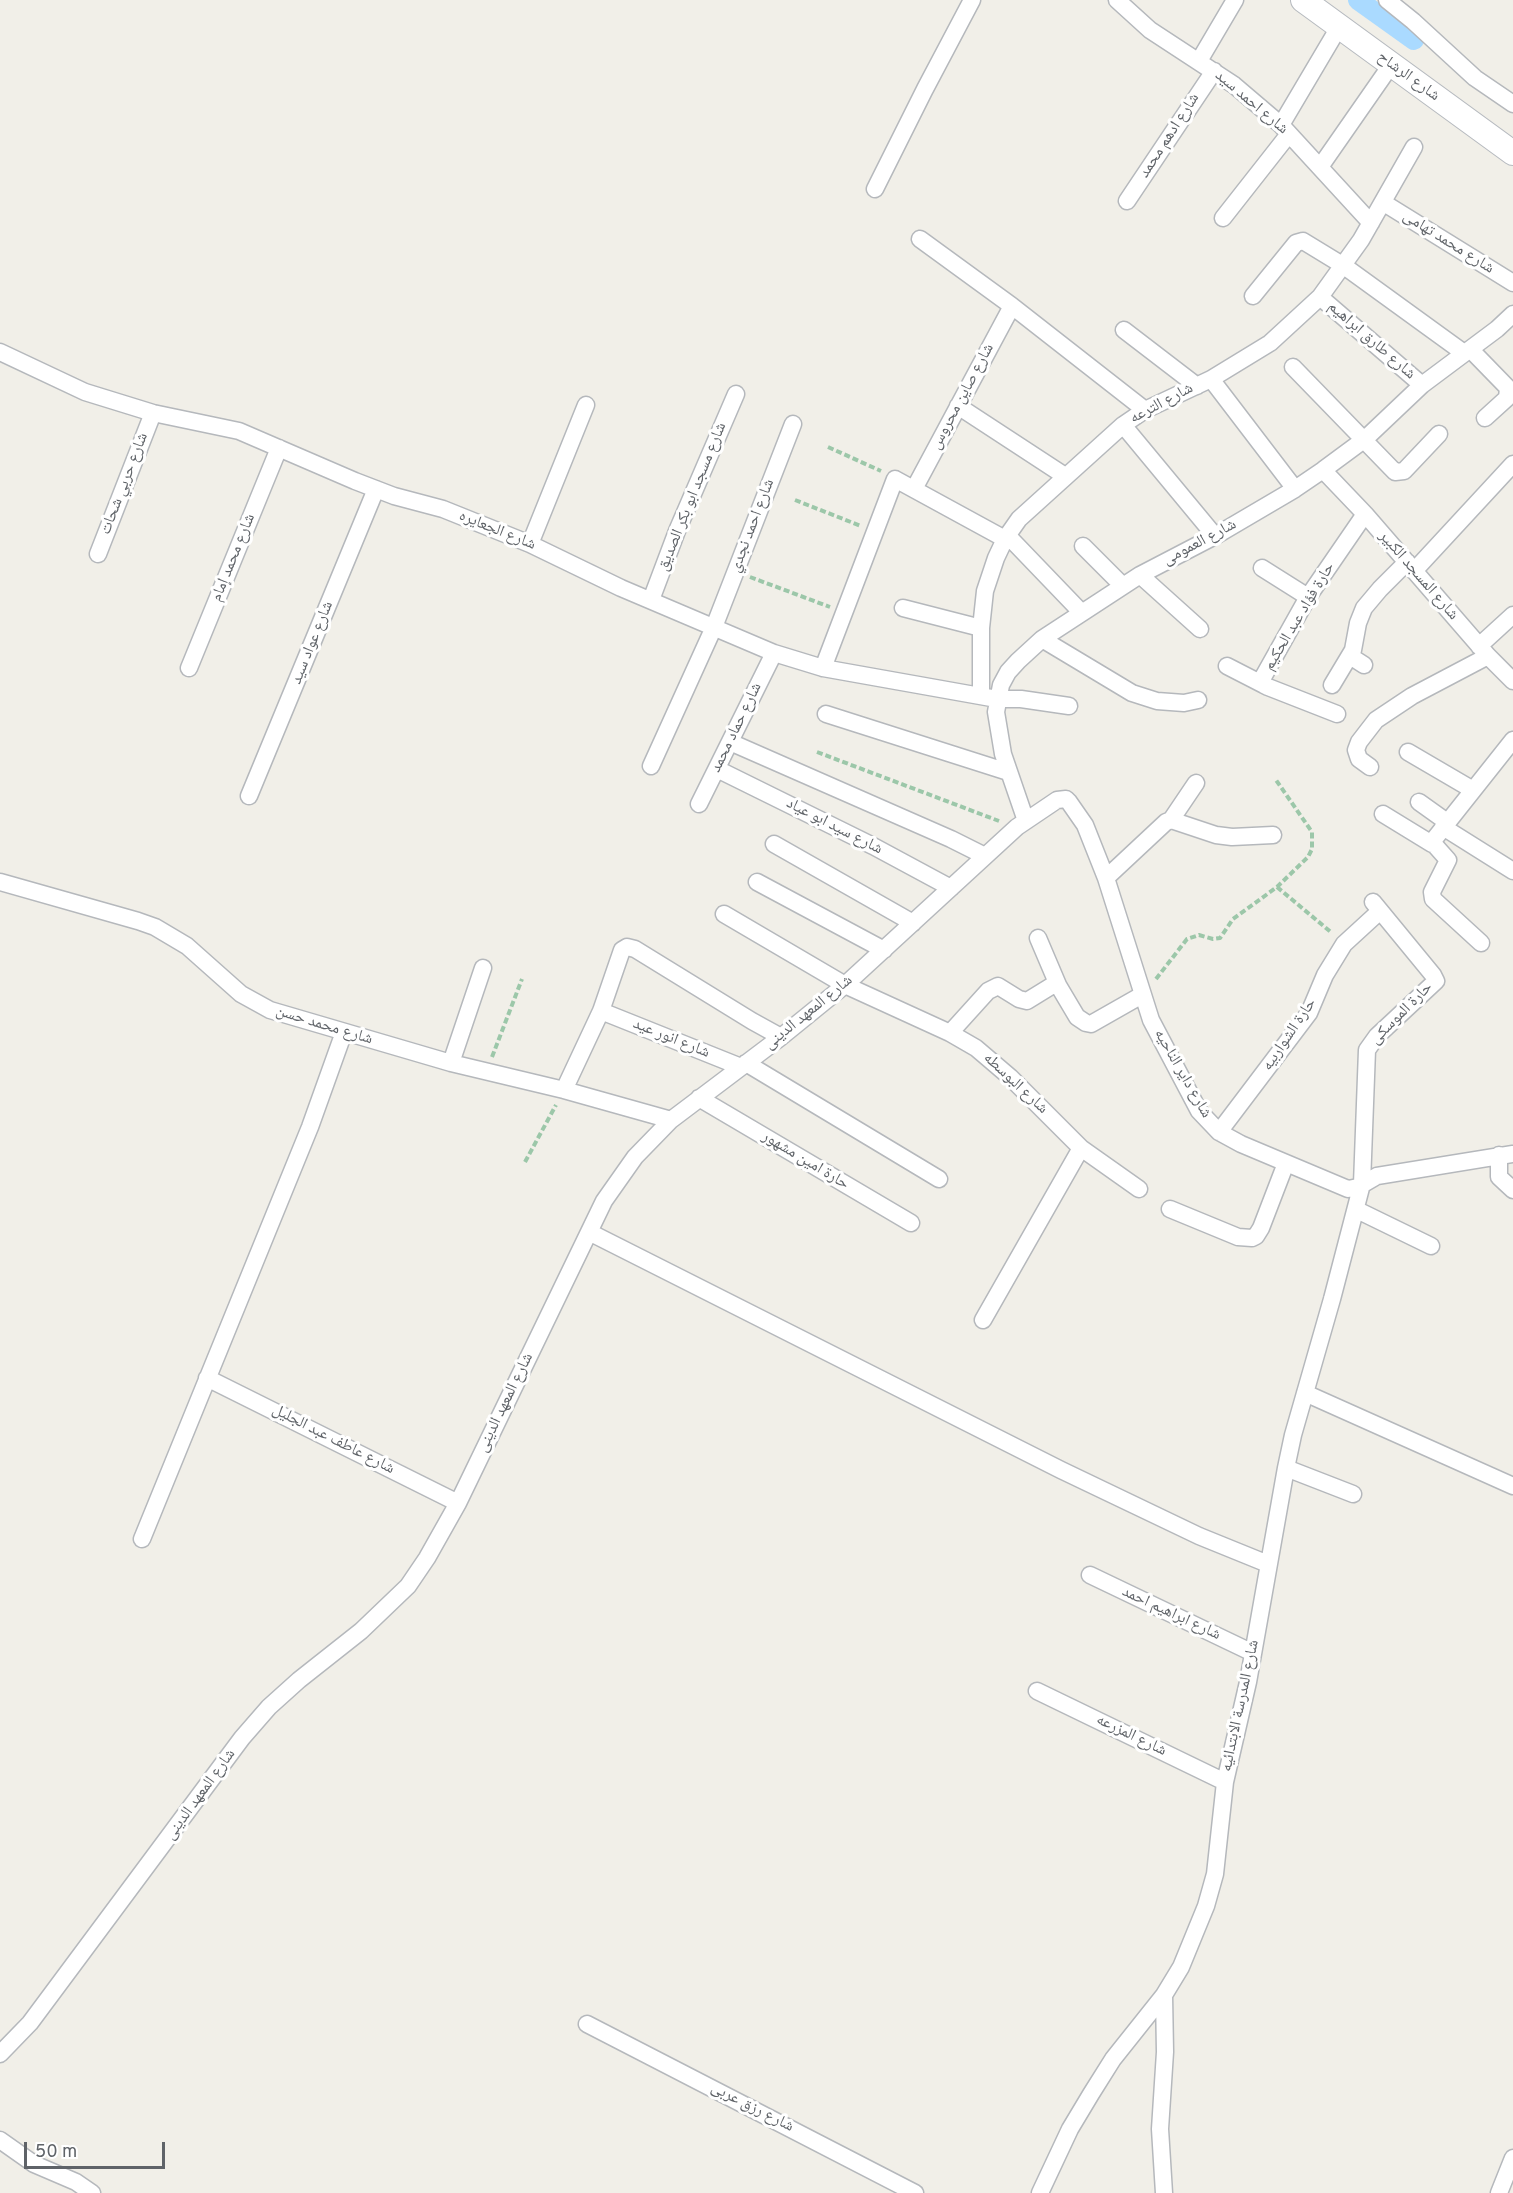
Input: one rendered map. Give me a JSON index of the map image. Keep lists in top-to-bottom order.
{
  "streets": {
    "main road": ["شارع الرشاح"],
    "street": [
      "شارع احمد سيد",
      "شارع ادهم محمد",
      "شارع محمد تهامى",
      "شارع طارق ابراهيم",
      "شارع صاين محروس",
      "شارع الترعه",
      "شارع حربي شحات",
      "شارع مسجد ابو بكر الصديق",
      "شارع احمد نجدي",
      "شارع الجعايره",
      "شارع العمومى",
      "شارع محمد إمام",
      "شارع المسجد الكبير",
      "حارة فؤاد عبد الحكيم",
      "شارع عواد سيد",
      "شارع حماد محمد",
      "شارع سيد ابو عياد",
      "شارع المعهد الدينى",
      "حارة الموسكى",
      "شارع محمد حسن",
      "حارة الشواربيه",
      "شارع انور عيد",
      "شارع داير الناحيه",
      "شارع البوسطه",
      "حارة امين مشهور",
      "شارع عاطف عبد الجليل",
      "شارع ابراهيم احمد",
      "شارع المدرسة الابتدائيه",
      "شارع المزرعه",
      "شارع رزق عربى"
    ]
  },
  "crossings": [
    ["شارع احمد سيد", "شارع ادهم محمد"],
    ["شارع احمد سيد", "شارع الترعه"],
    ["شارع محمد تهامى", "شارع الترعه"],
    ["شارع طارق ابراهيم", "شارع الترعه"],
    ["شارع طارق ابراهيم", "شارع العمومى"],
    ["شارع الترعه", "شارع الجعايره"],
    ["شارع الترعه", "شارع العمومى"],
    ["شارع حربي شحات", "شارع الجعايره"],
    ["شارع مسجد ابو بكر الصديق", "شارع الجعايره"],
    ["شارع احمد نجدي", "شارع الجعايره"],
    ["شارع الجعايره", "شارع العمومى"],
    ["شارع الجعايره", "شارع محمد إمام"],
    ["شارع الجعايره", "شارع عواد سيد"],
    ["شارع الجعايره", "شارع حماد محمد"],
    ["شارع العمومى", "شارع المسجد الكبير"],
    ["شارع العمومى", "شارع المعهد الدينى"],
    ["شارع المسجد الكبير", "حارة فؤاد عبد الحكيم"],
    ["شارع حماد محمد", "شارع سيد ابو عياد"],
    ["شارع سيد ابو عياد", "شارع المعهد الدينى"],
    ["شارع المعهد الدينى", "شارع محمد حسن"],
    ["شارع المعهد الدينى", "شارع انور عيد"],
    ["شارع المعهد الدينى", "شارع داير الناحيه"],
    ["شارع المعهد الدينى", "شارع البوسطه"],
    ["شارع المعهد الدينى", "حارة امين مشهور"],
    ["شارع المعهد الدينى", "شارع عاطف عبد الجليل"],
    ["حارة الموسكى", "حارة الشواربيه"],
    ["حارة الموسكى", "شارع داير الناحيه"],
    ["حارة الموسكى", "شارع المدرسة الابتدائيه"],
    ["حارة الشواربيه", "شارع داير الناحيه"],
    ["شارع داير الناحيه", "شارع المدرسة الابتدائيه"],
    ["شارع ابراهيم احمد", "شارع المدرسة الابتدائيه"],
    ["شارع المدرسة الابتدائيه", "شارع المزرعه"]
  ],
  "scale_bar": "50 m"
}
